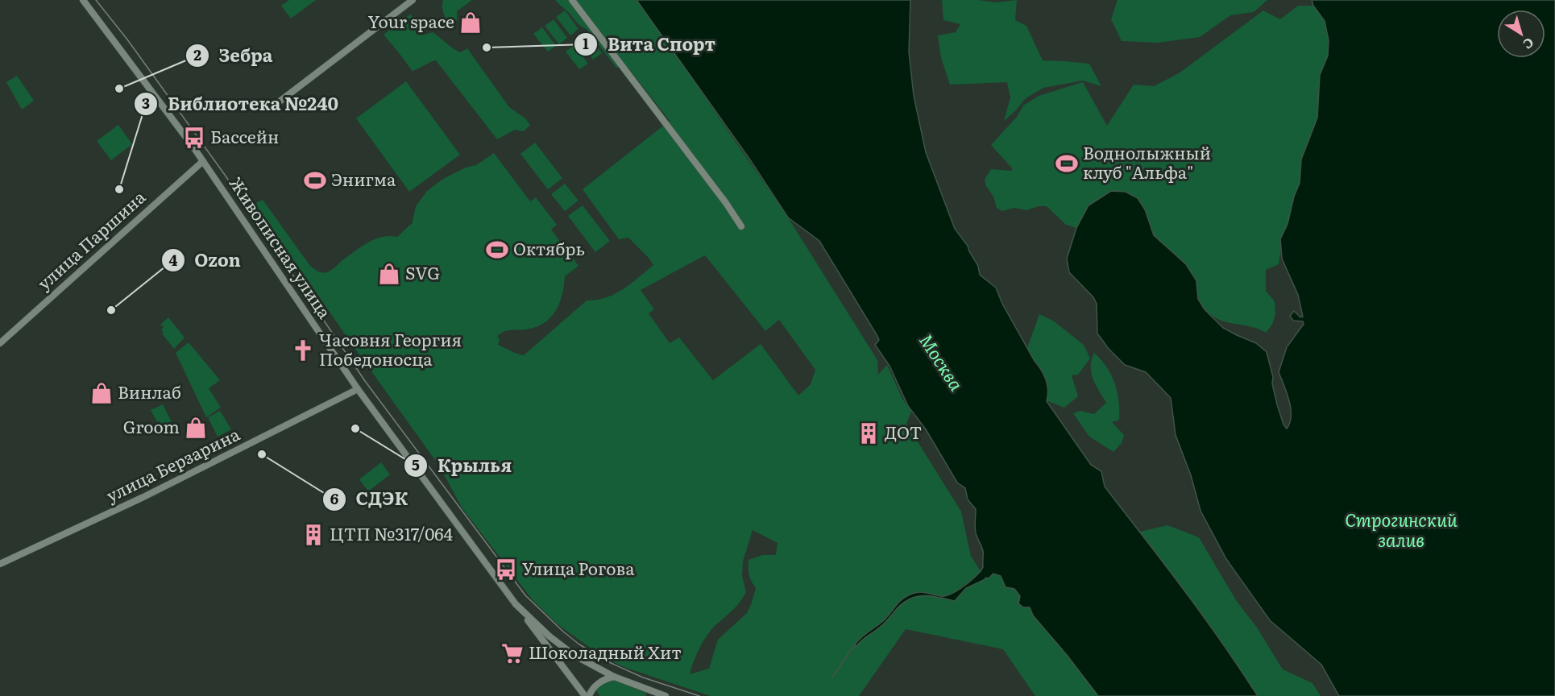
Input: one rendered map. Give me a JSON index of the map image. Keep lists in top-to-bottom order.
{
  "streets": {
    "street": ["улица Паршина", "Живописная улица", "улица Берзарина"]
  },
  "crossings": [
    ["улица Паршина", "Живописная улица"],
    ["Живописная улица", "улица Берзарина"]
  ],
  "water": ["Москва", "Строгинский залив"],
  "places": {
    "shop": [
      "Your space",
      "SVG",
      "Винлаб",
      "Groom"
    ],
    "other": [
      "Вита Спорт",
      "Зебра",
      "Библиотека №240",
      "Ozon",
      "Крылья",
      "СДЭК"
    ],
    "bus stop": ["Бассейн", "Улица Рогова"],
    "sports": ["Воднолыжный клуб \"Альфа\"", "Энигма", "Октябрь"],
    "church": ["Часовня Георгия Победоносца"],
    "building": ["ДОТ", "ЦТП №317/064"],
    "supermarket": ["Шоколадный Хит"]
  },
  "north": "bottom right"
}
